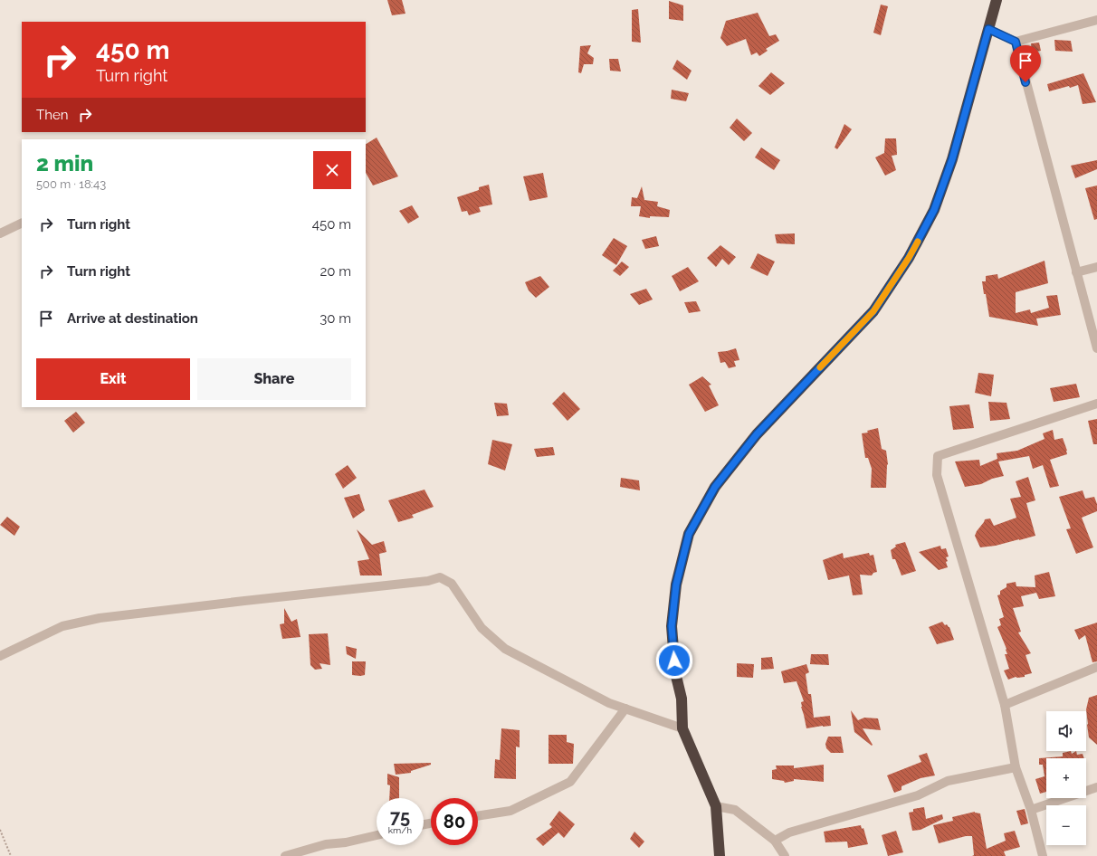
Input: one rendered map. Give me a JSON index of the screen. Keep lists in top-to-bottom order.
{
  "page": {
    "turn": ["450 m", "Turn right"],
    "then": "Then",
    "heading": ["2 min", "500 m · 18:43"],
    "list": [
      {
        "name": "Turn right",
        "value": "450 m"
      },
      {
        "name": "Turn right",
        "value": "20 m"
      },
      {
        "name": "Arrive at destination",
        "value": "30 m"
      }
    ],
    "buttons": ["Exit", "Share"],
    "map_buttons": ["+", "−"],
    "speed": "75 km/h",
    "limit": "80"
  }
}
